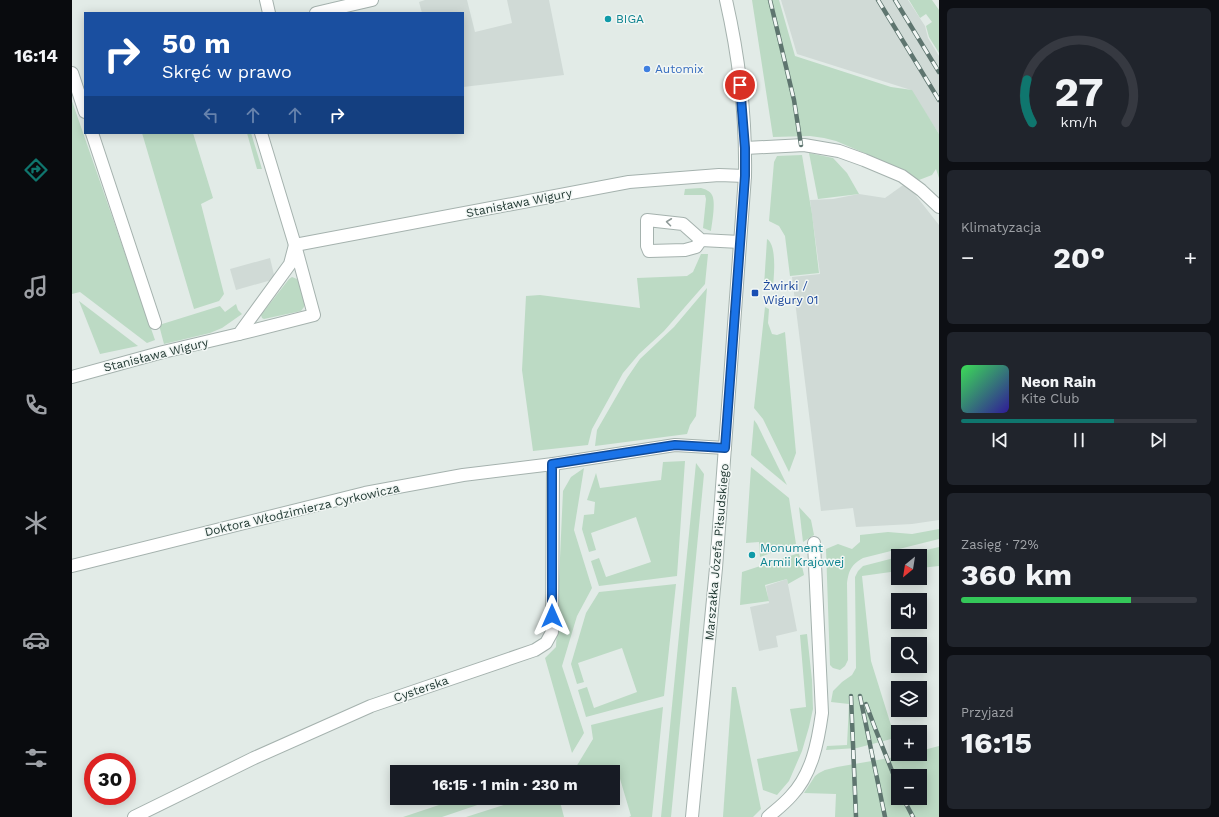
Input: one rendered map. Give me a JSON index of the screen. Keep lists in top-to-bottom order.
{
  "streets": {
    "street": [
      "Stanisława Wigury",
      "Doktora Włodzimierza Cyrkowicza",
      "Marszałka Józefa Piłsudskiego",
      "Cysterska"
    ]
  },
  "crossings": [
    ["Stanisława Wigury", "Marszałka Józefa Piłsudskiego"],
    ["Doktora Włodzimierza Cyrkowicza", "Marszałka Józefa Piłsudskiego"],
    ["Doktora Włodzimierza Cyrkowicza", "Cysterska"]
  ],
  "places": {
    "other": ["BIGA", "Automix", "Monument Armii Krajowej"],
    "transit": ["Żwirki / Wigury 01"]
  },
  "north": "bottom left",
  "page": {
    "tabs": "16:14",
    "turn": ["50 m", "Skręć w prawo"],
    "tile": [
      "Klimatyzacja",
      ["Zasięg · 72%", "360 km"],
      ["Przyjazd", "16:15"]
    ],
    "heat": ["−", "20°", "+"],
    "song": ["Neon Rain", "Kite Club"],
    "map_buttons": ["+", "−"],
    "limit": "30",
    "trip": "16:15 · 1 min · 230 m",
    "gauge": ["27", "km/h"]
  }
}
